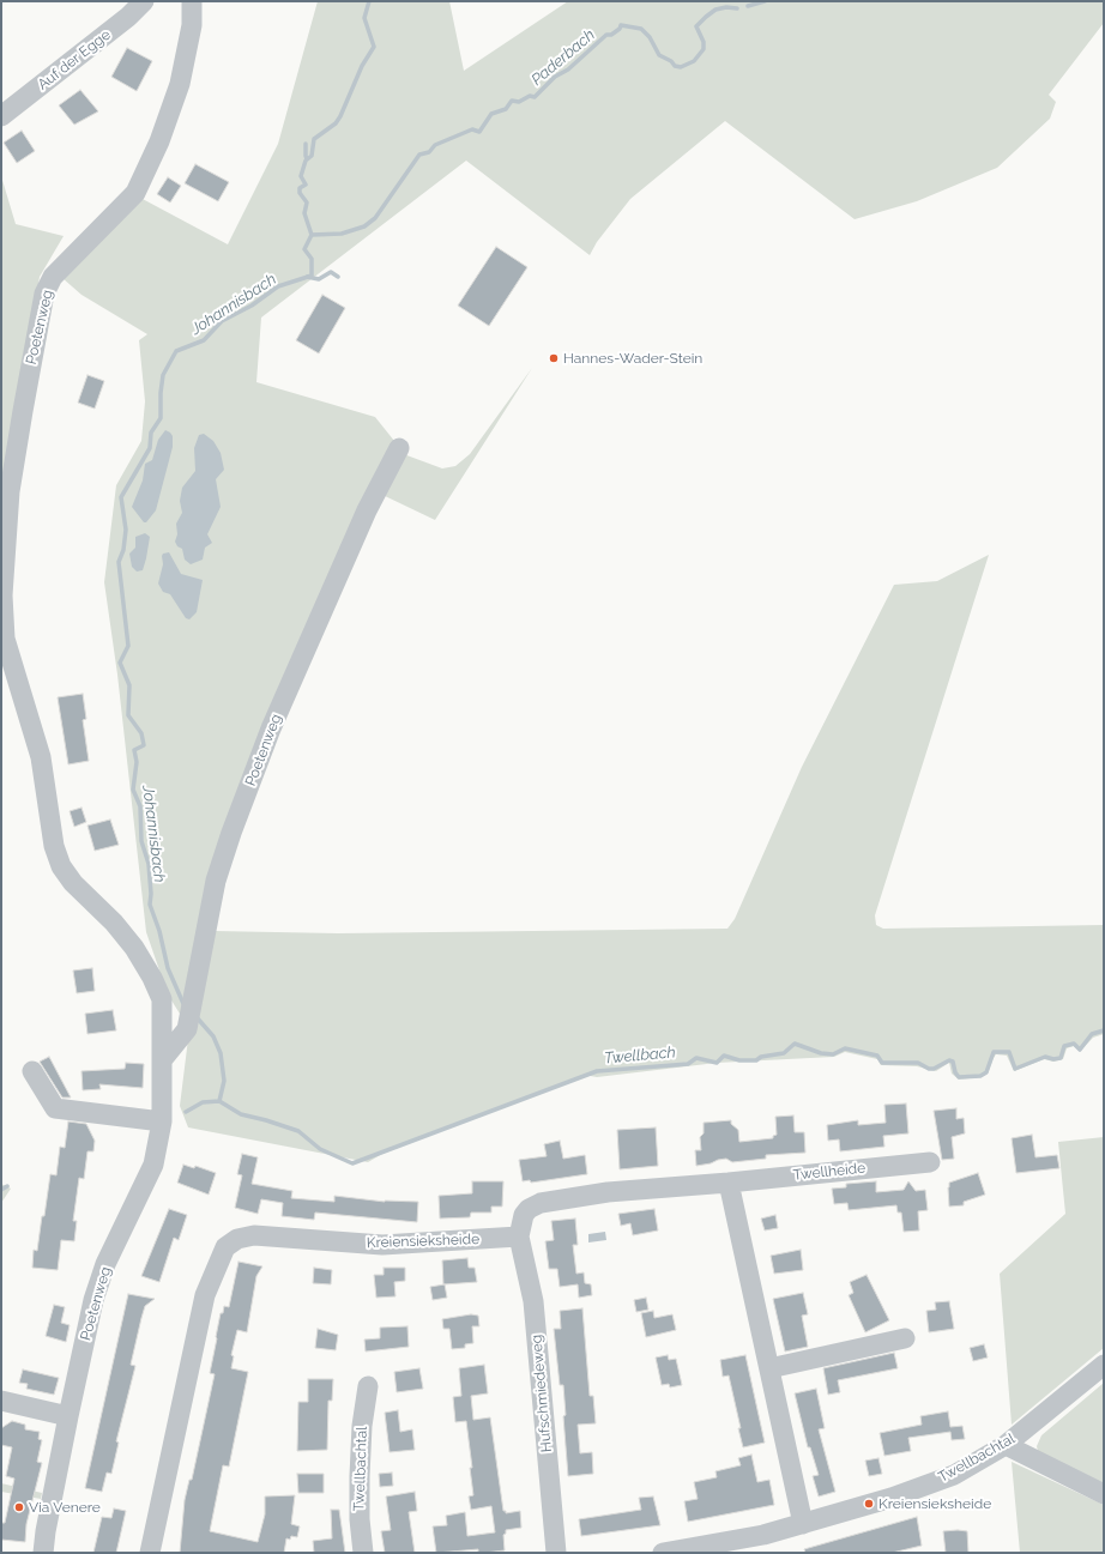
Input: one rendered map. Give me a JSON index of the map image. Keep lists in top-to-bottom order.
{
  "streets": {
    "street": [
      "Auf der Egge",
      "Poetenweg",
      "Twellheide",
      "Kreiensieksheide",
      "Hufschmiedeweg",
      "Twellbachtal"
    ]
  },
  "crossings": [
    ["Kreiensieksheide", "Hufschmiedeweg"]
  ],
  "water": ["Paderbach", "Johannisbach", "Twellbach"],
  "places": ["Hannes-Wader-Stein", "Kreiensieksheide", "Via Venere"]
}
